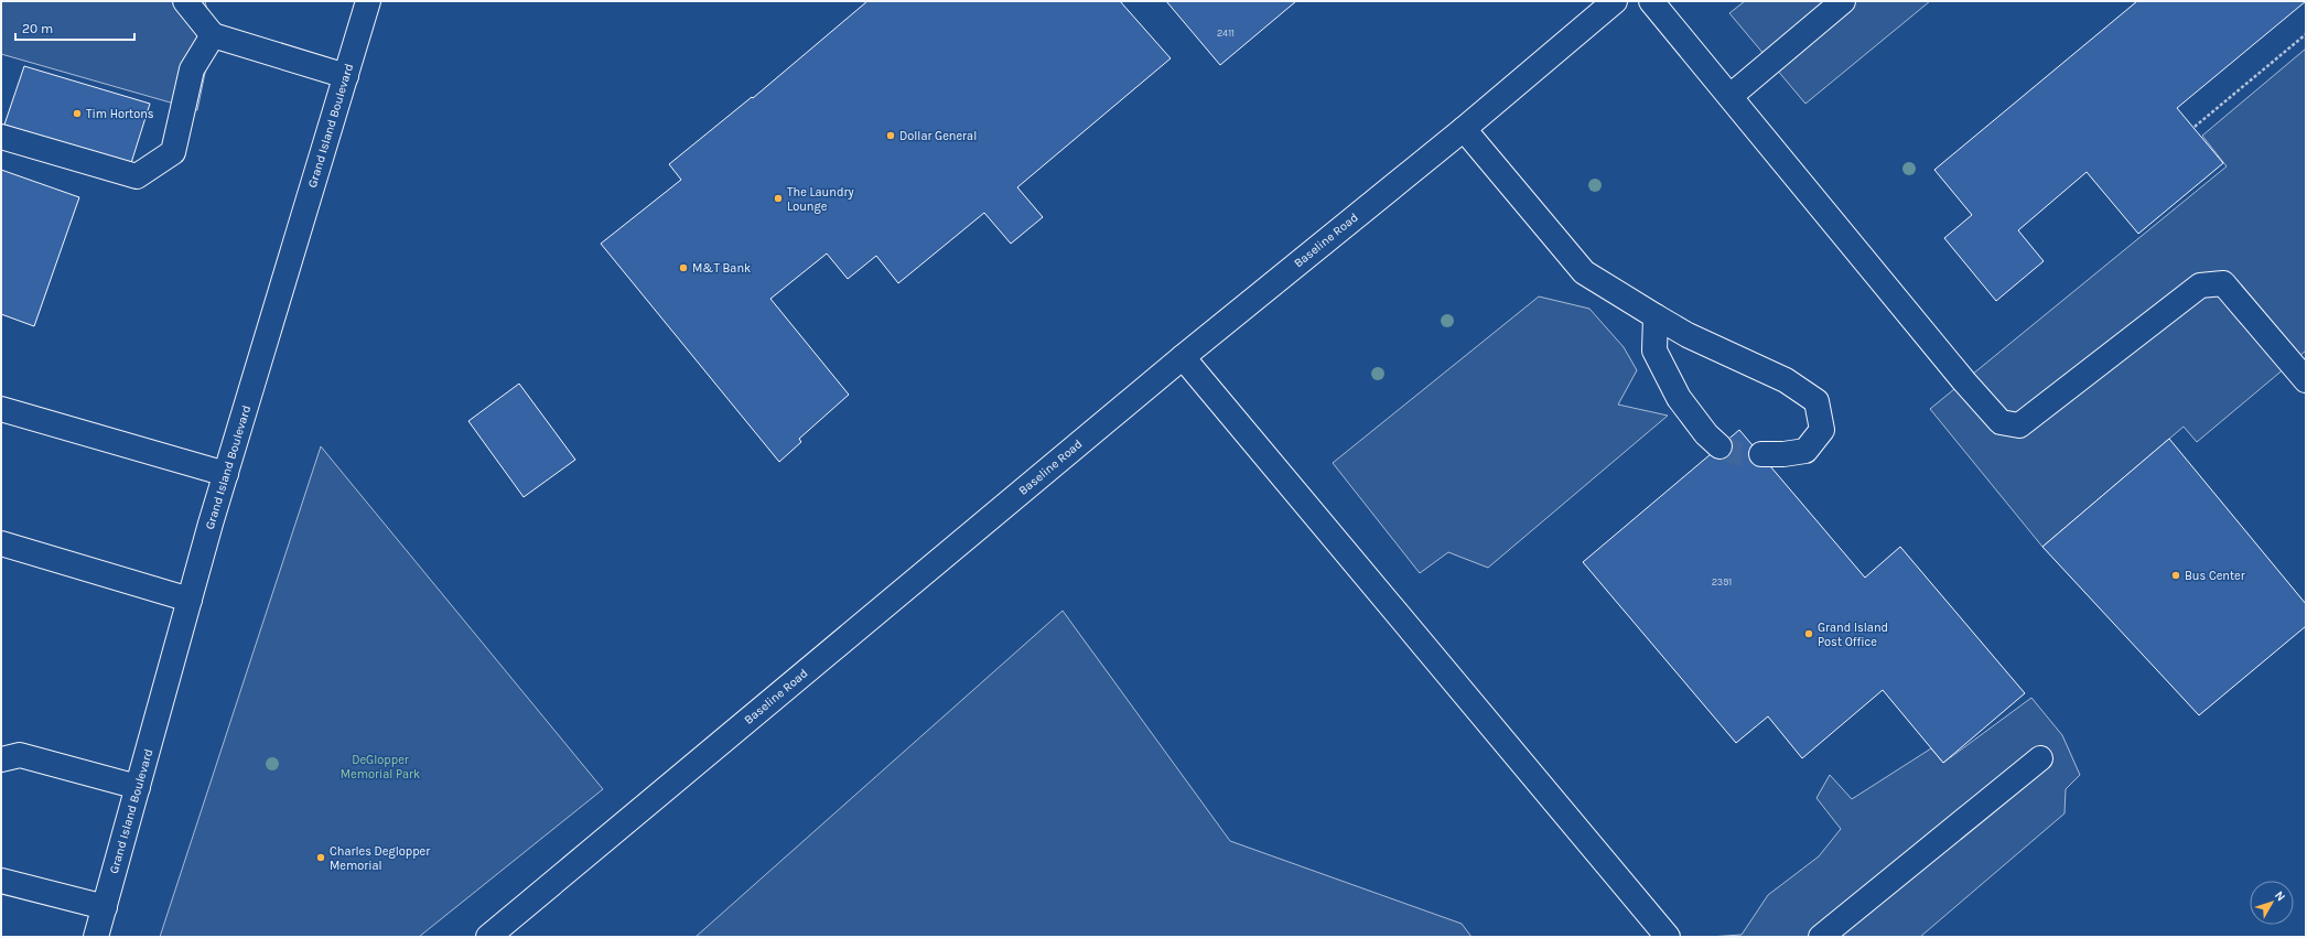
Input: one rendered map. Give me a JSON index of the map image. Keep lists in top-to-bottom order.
{
  "streets": {
    "street": ["Grand Island Boulevard", "Baseline Road"]
  },
  "parks": ["DeGlopper Memorial Park"],
  "places": [
    "Tim Hortons",
    "Dollar General",
    "The Laundry Lounge",
    "M&T Bank",
    "Bus Center",
    "Grand Island Post Office",
    "Charles Deglopper Memorial"
  ],
  "house_numbers": ["2411", "2391"],
  "scale_bar": "20 m",
  "north": "top right"
}
